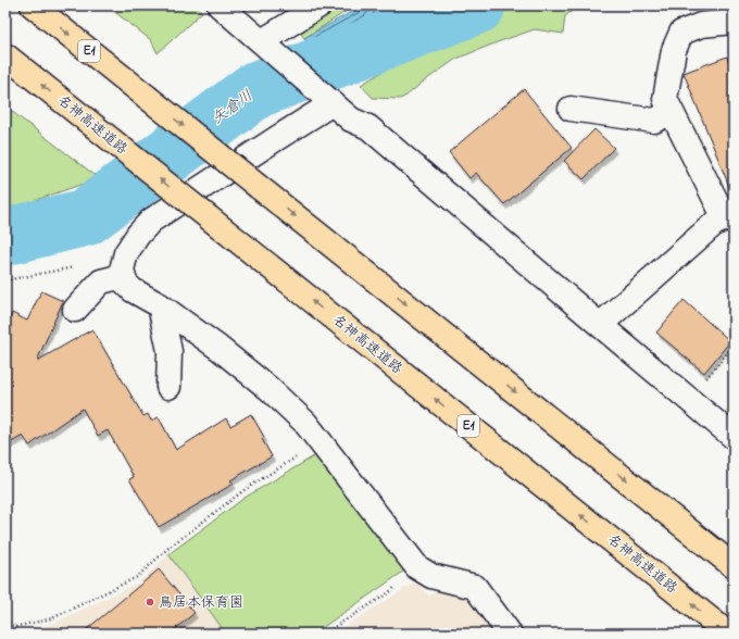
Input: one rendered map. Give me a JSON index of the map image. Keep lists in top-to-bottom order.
{
  "streets": {
    "highway": ["E1", "名神高速道路"]
  },
  "water": ["矢倉川"],
  "places": ["鳥居本保育園"]
}
